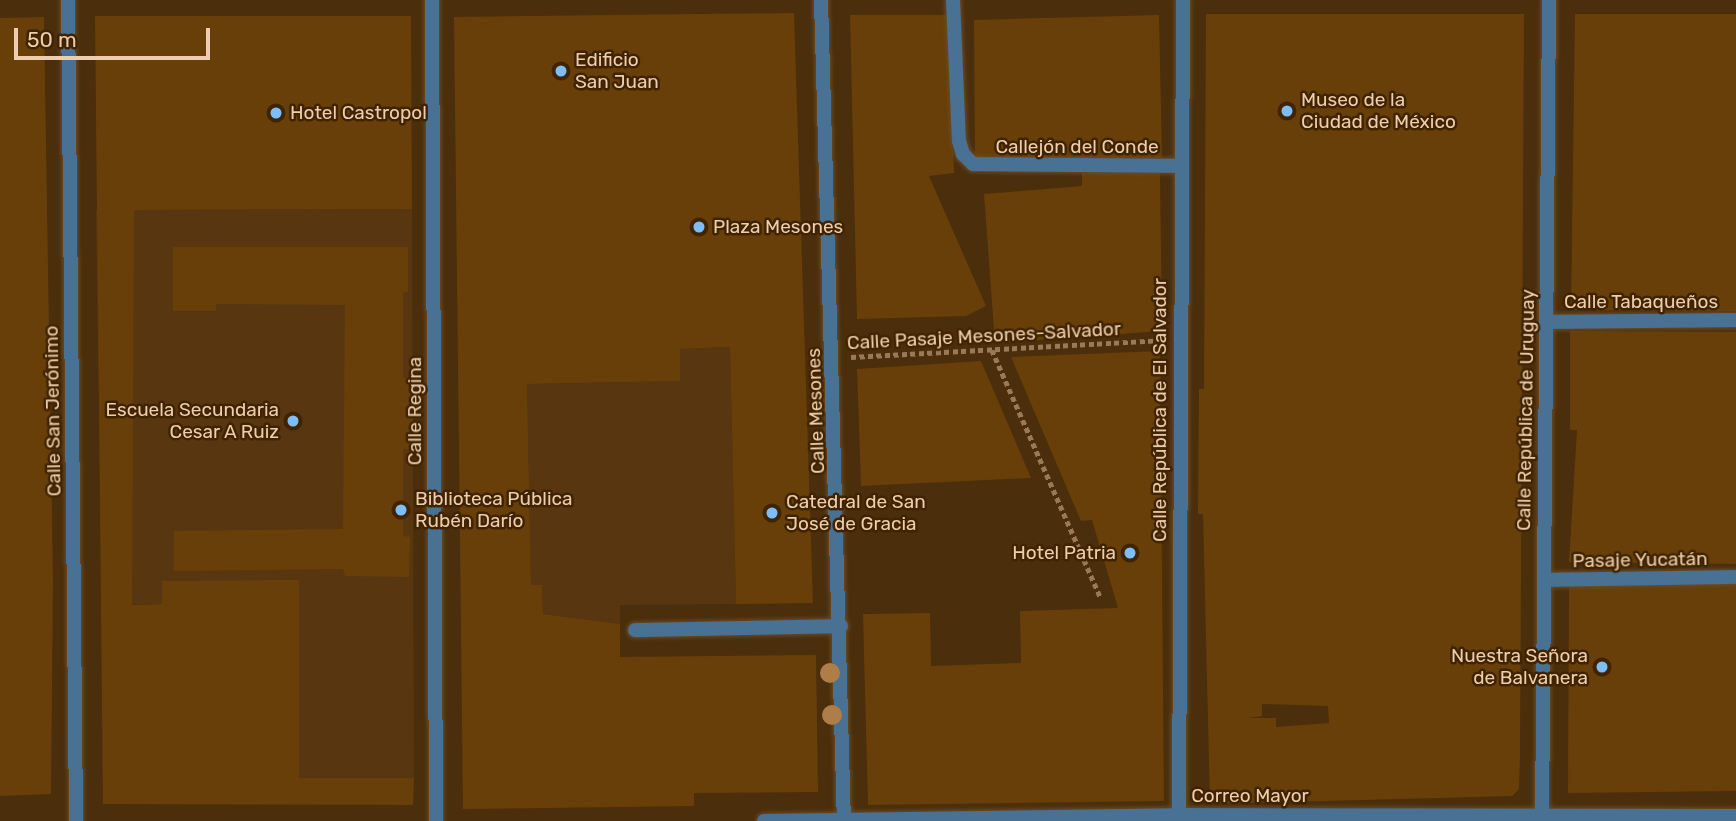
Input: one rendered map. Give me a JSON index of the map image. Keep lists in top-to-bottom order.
{
  "streets": {
    "street": [
      "Callejón del Conde",
      "Calle Tabaqueños",
      "Calle República de El Salvador",
      "Calle República de Uruguay",
      "Calle San Jerónimo",
      "Calle Regina",
      "Calle Mesones",
      "Pasaje Yucatán",
      "Correo Mayor"
    ],
    "path": ["Calle Pasaje Mesones-Salvador"]
  },
  "crossings": [
    ["Callejón del Conde", "Calle República de El Salvador"],
    ["Calle Tabaqueños", "Calle República de Uruguay"],
    ["Calle Pasaje Mesones-Salvador", "Calle República de El Salvador"],
    ["Calle Pasaje Mesones-Salvador", "Calle Mesones"],
    ["Calle República de El Salvador", "Correo Mayor"],
    ["Calle República de Uruguay", "Pasaje Yucatán"],
    ["Calle República de Uruguay", "Correo Mayor"],
    ["Calle Mesones", "Correo Mayor"]
  ],
  "places": [
    "Edificio San Juan",
    "Museo de la Ciudad de México",
    "Hotel Castropol",
    "Plaza Mesones",
    "Escuela Secundaria Cesar A Ruiz",
    "Biblioteca Pública Rubén Darío",
    "Catedral de San José de Gracia",
    "Hotel Patria",
    "Nuestra Señora de Balvanera"
  ],
  "scale_bar": "50 m"
}
